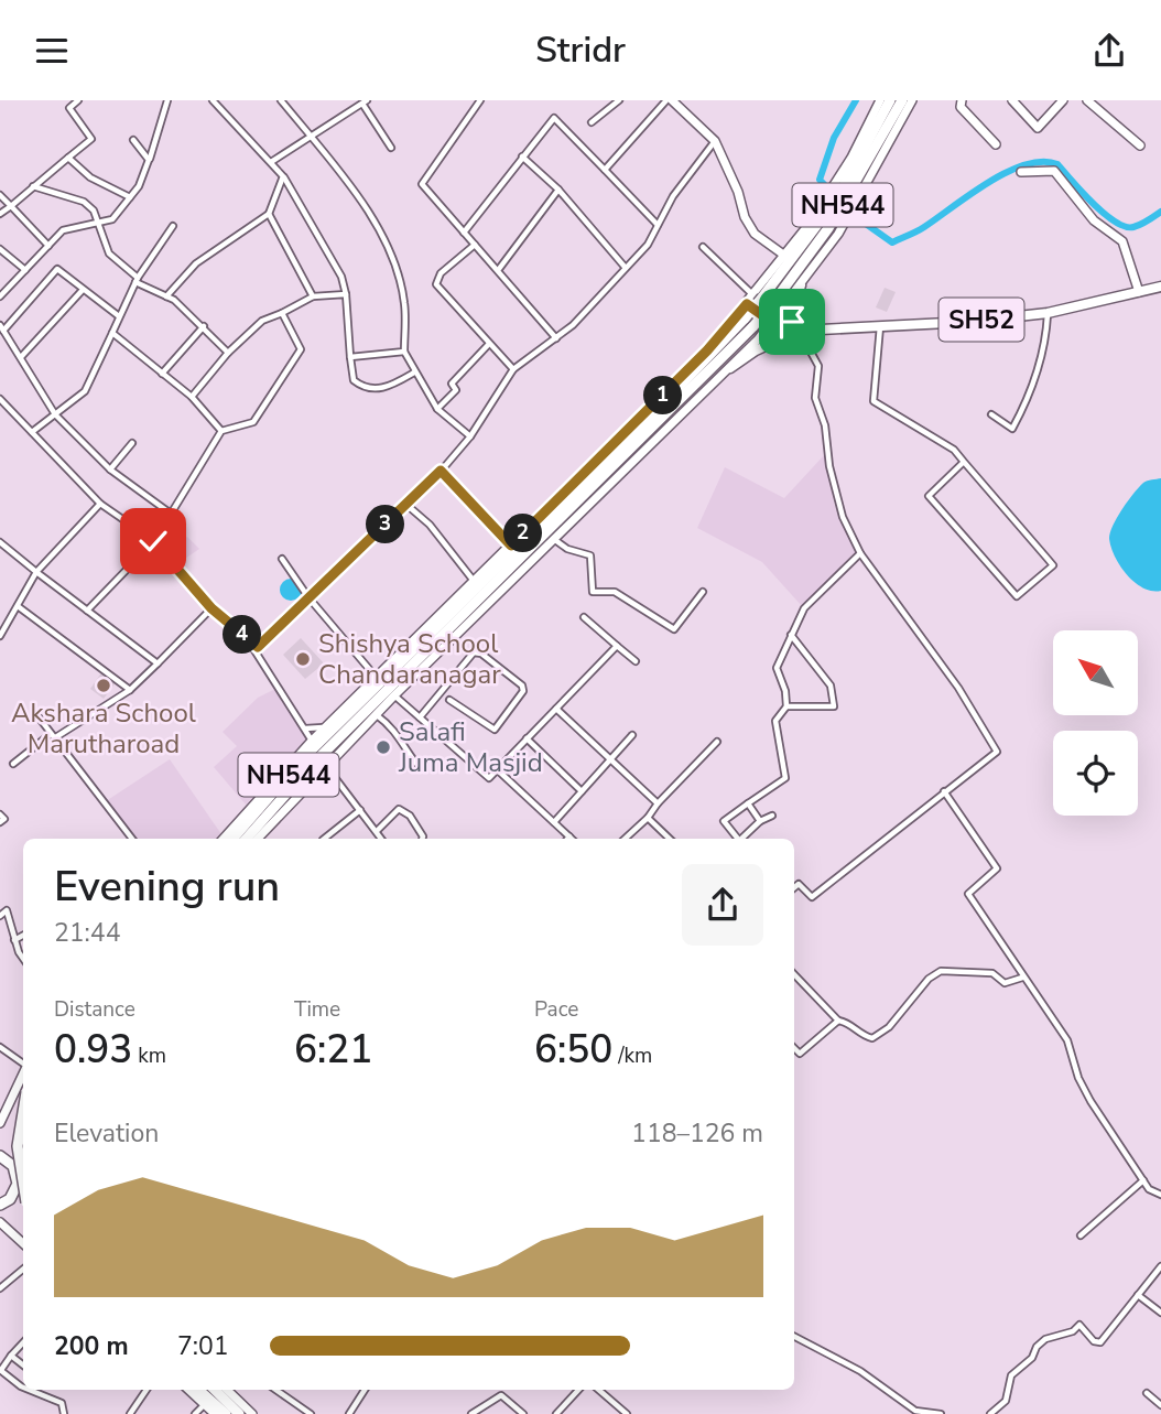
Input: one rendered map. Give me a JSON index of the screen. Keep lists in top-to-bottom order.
{
  "streets": {
    "highway": ["NH544"],
    "main road": ["SH52"]
  },
  "places": ["Shishya School Chandaranagar", "Akshara School Marutharoad", "Salafi Juma Masjid"],
  "north": "top left",
  "page": {
    "header": "Stridr",
    "pins": [
      "1",
      "3",
      "2",
      "4"
    ],
    "heading": ["Evening run", "21:44"],
    "stats": [
      ["Distance", "0.93 km"],
      ["Time", "6:21"],
      ["Pace", "6:50 /km"]
    ],
    "chart": ["Elevation", "118–126 m"],
    "list": [
      {
        "name": "200 m",
        "note": "7:01"
      }
    ]
  }
}
